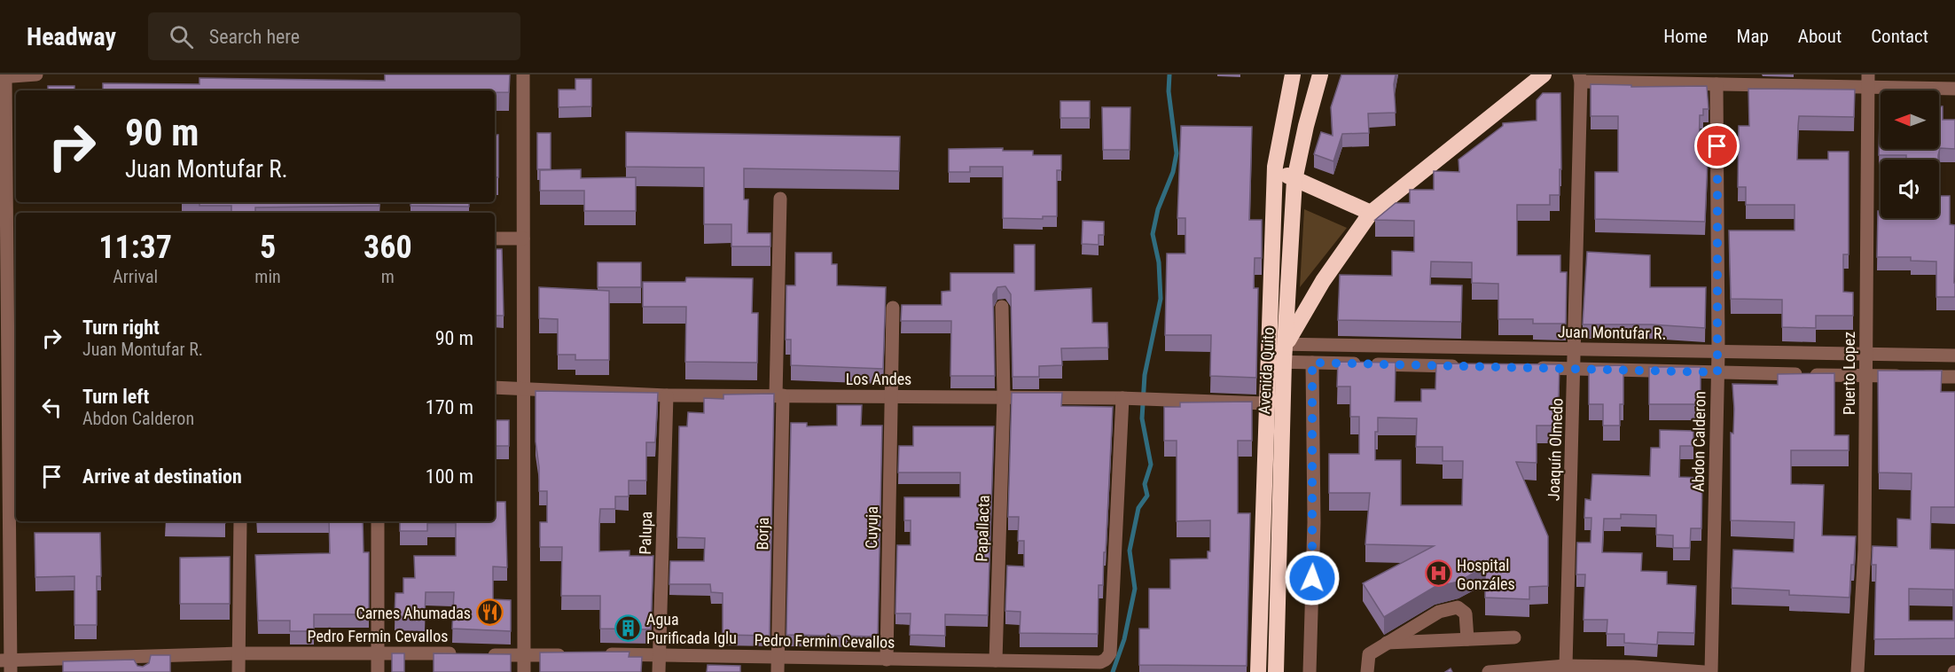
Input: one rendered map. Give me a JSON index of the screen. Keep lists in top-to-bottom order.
{
  "streets": {
    "highway": ["Avenida Quito"],
    "street": [
      "Juan Montufar R.",
      "Puerto Lopez",
      "Los Andes",
      "Abdon Calderon",
      "Joaquín Olmedo",
      "Cuyuja",
      "Papallacta",
      "Palupa",
      "Borja",
      "Pedro Fermin Cevallos"
    ]
  },
  "crossings": [
    ["Juan Montufar R.", "Avenida Quito"],
    ["Juan Montufar R.", "Puerto Lopez"],
    ["Juan Montufar R.", "Abdon Calderon"],
    ["Juan Montufar R.", "Joaquín Olmedo"],
    ["Avenida Quito", "Los Andes"],
    ["Los Andes", "Cuyuja"],
    ["Los Andes", "Papallacta"],
    ["Los Andes", "Palupa"],
    ["Los Andes", "Borja"],
    ["Los Andes", "Pedro Fermin Cevallos"],
    ["Cuyuja", "Pedro Fermin Cevallos"],
    ["Papallacta", "Pedro Fermin Cevallos"],
    ["Palupa", "Pedro Fermin Cevallos"],
    ["Borja", "Pedro Fermin Cevallos"]
  ],
  "places": {
    "hospital": ["Hospital Gonzáles"],
    "restaurant": ["Carnes Ahumadas"],
    "building": ["Agua Purificada Iglu"]
  },
  "north": "left",
  "page": {
    "header": "Headway",
    "search": "Search here",
    "nav": [
      "Home",
      "Map",
      "About",
      "Contact"
    ],
    "turn": ["90 m", "Juan Montufar R."],
    "eta": [
      "11:37",
      "Arrival",
      "5",
      "min",
      "360",
      "m"
    ],
    "list": [
      {
        "name": "Turn right",
        "note": "Juan Montufar R.",
        "value": "90 m"
      },
      {
        "name": "Turn left",
        "note": "Abdon Calderon",
        "value": "170 m"
      },
      {
        "name": "Arrive at destination",
        "value": "100 m"
      }
    ]
  }
}
